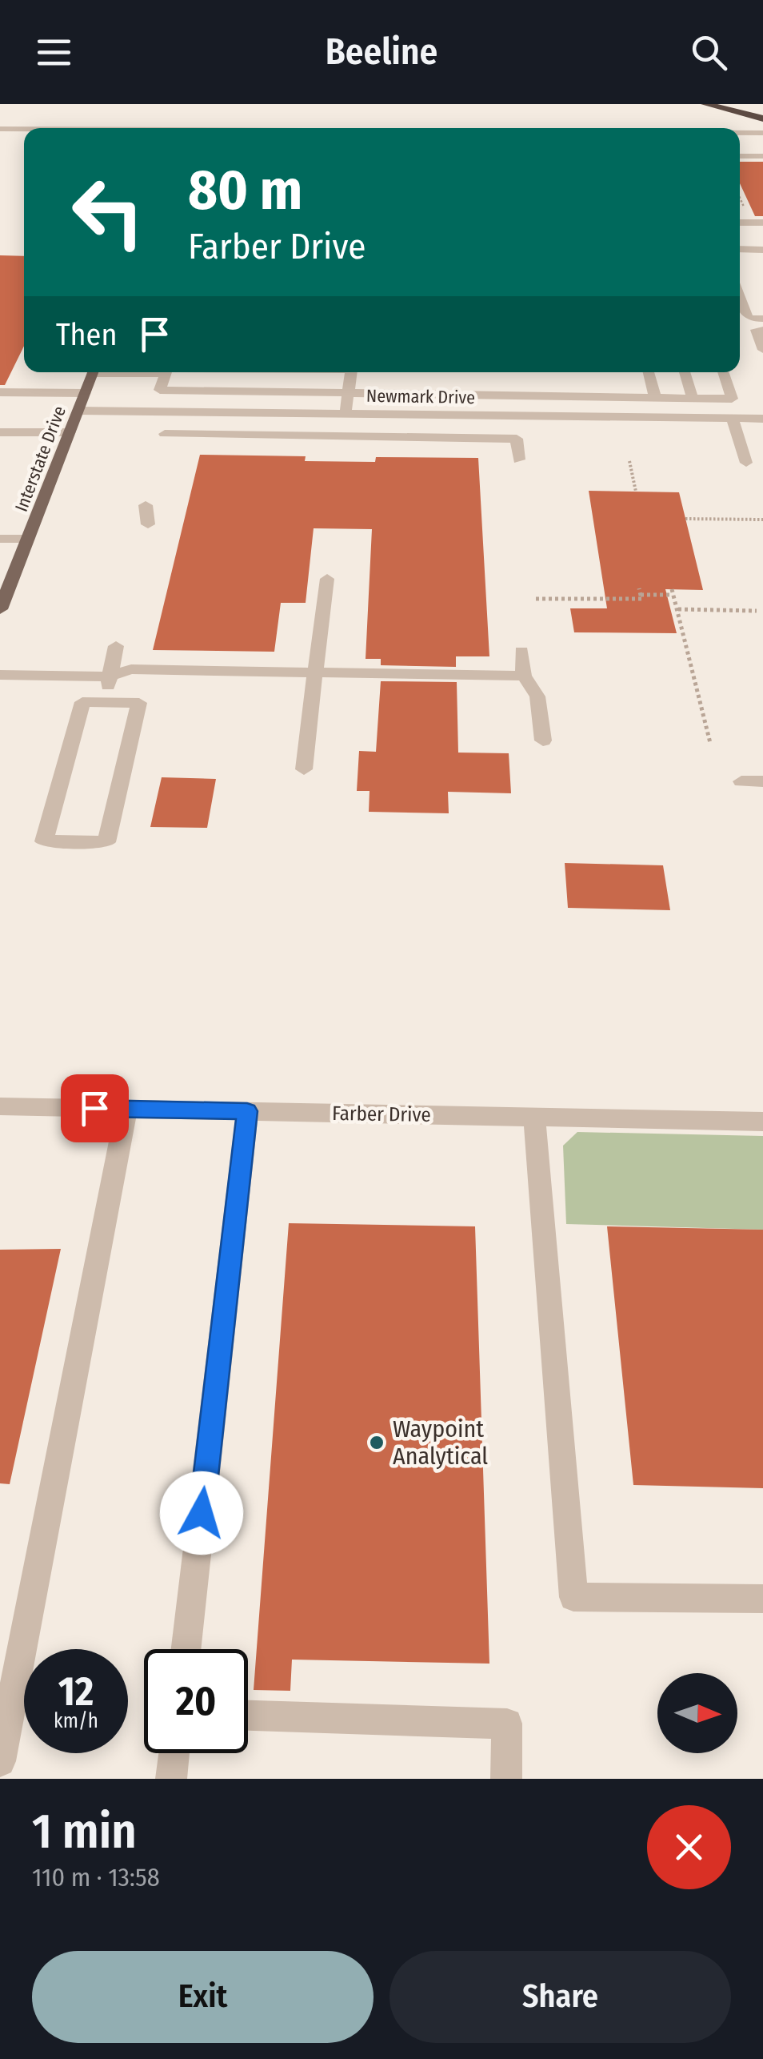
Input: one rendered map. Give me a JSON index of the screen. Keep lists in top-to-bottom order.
{
  "streets": {
    "main road": ["Interstate Drive"],
    "street": ["Newmark Drive", "Farber Drive"]
  },
  "crossings": [
    ["Newmark Drive", "Interstate Drive"]
  ],
  "places": ["Waypoint Analytical"],
  "north": "right",
  "page": {
    "header": "Beeline",
    "turn": ["80 m", "Farber Drive"],
    "then": "Then",
    "speed": "12 km/h",
    "limit": "20",
    "heading": ["1 min", "110 m · 13:58"],
    "buttons": ["Exit", "Share"]
  }
}
